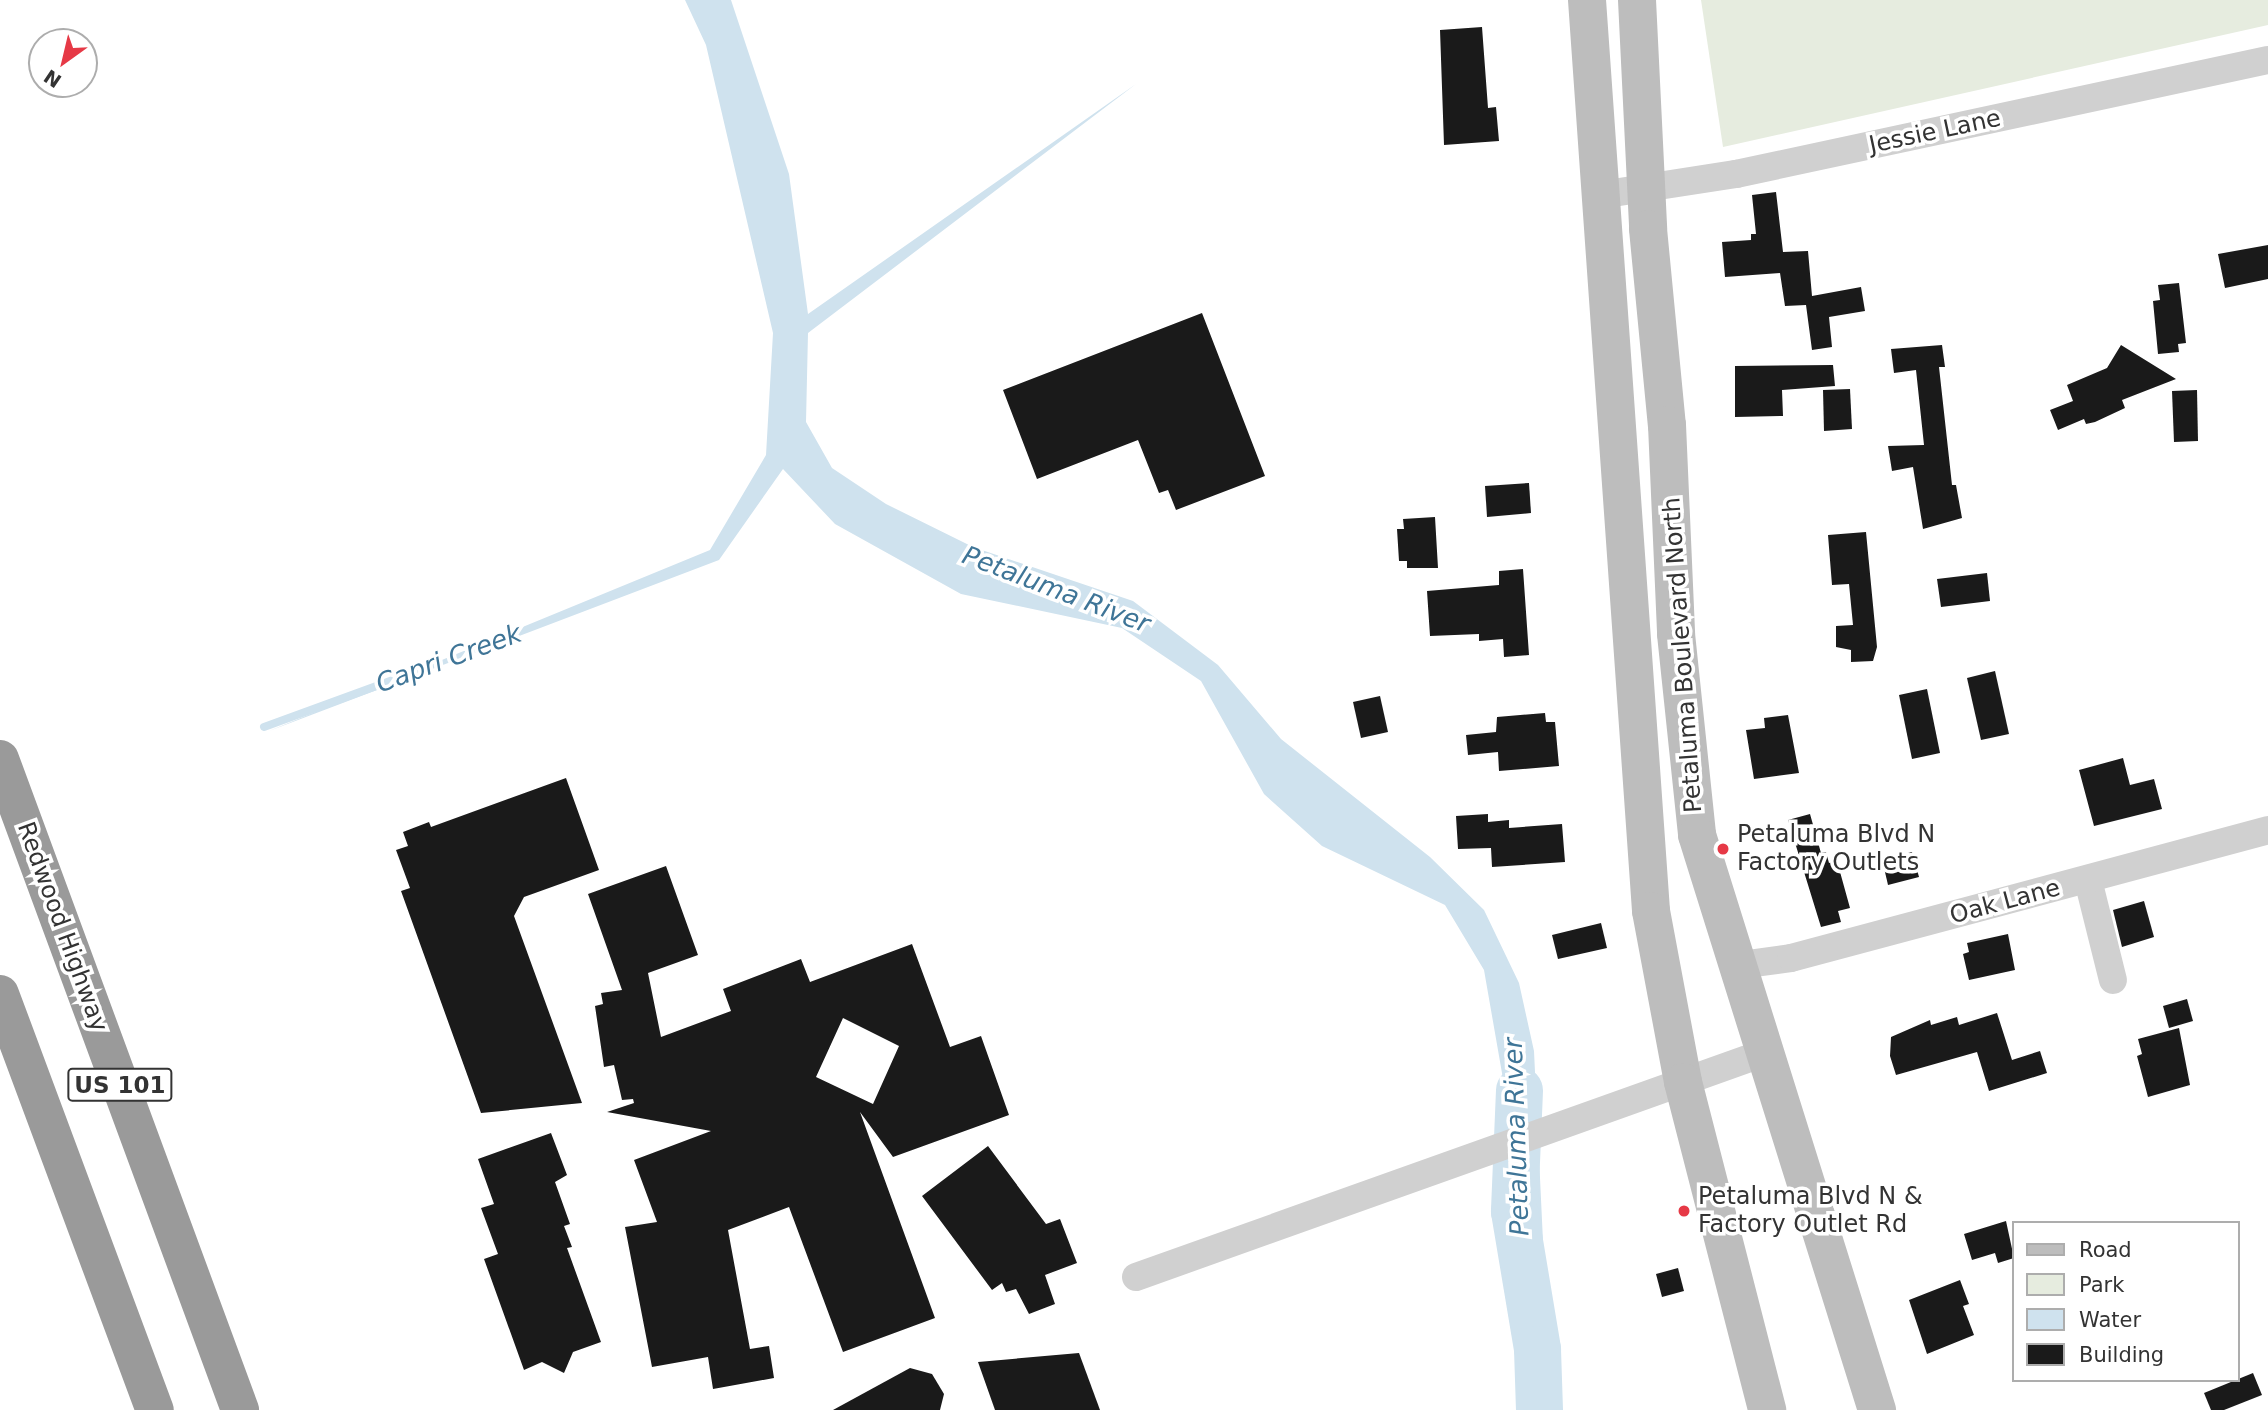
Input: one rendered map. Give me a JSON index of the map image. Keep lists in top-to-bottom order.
{
  "streets": {
    "highway": ["Redwood Highway", "US 101"],
    "main road": ["Petaluma Boulevard North"],
    "street": ["Jessie Lane", "Oak Lane"]
  },
  "crossings": [
    ["Jessie Lane", "Petaluma Boulevard North"],
    ["Petaluma Boulevard North", "Oak Lane"]
  ],
  "water": ["Petaluma River", "Capri Creek"],
  "places": ["Petaluma Blvd N Factory Outlets", "Petaluma Blvd N & Factory Outlet Rd"],
  "legend": [
    "Road",
    "Park",
    "Water",
    "Building"
  ],
  "north": "bottom left"
}
